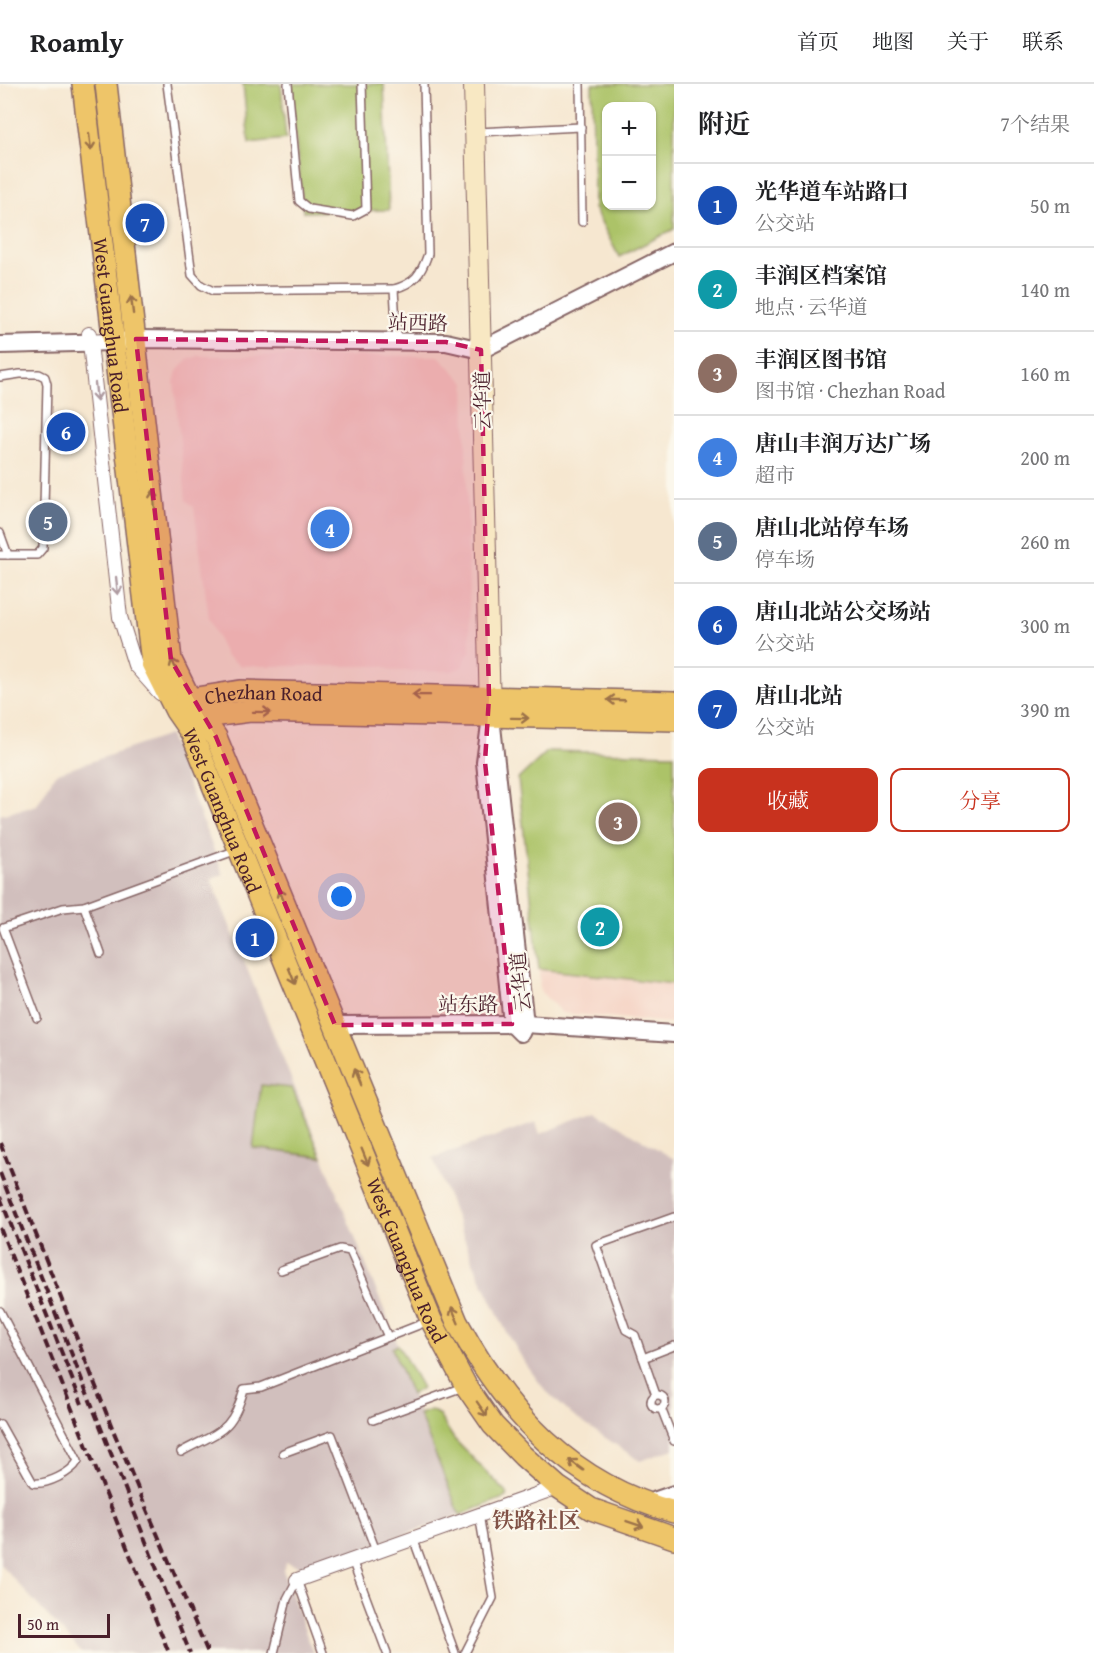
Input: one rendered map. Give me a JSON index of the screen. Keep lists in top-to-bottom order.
{
  "streets": {
    "main road": ["West Guanghua Road", "云华道", "Chezhan Road"],
    "street": ["站西路", "站东路"]
  },
  "crossings": [
    ["站西路", "West Guanghua Road"],
    ["站西路", "云华道"],
    ["West Guanghua Road", "Chezhan Road"],
    ["West Guanghua Road", "站东路"],
    ["云华道", "Chezhan Road"],
    ["云华道", "站东路"]
  ],
  "districts": ["铁路社区"],
  "scale_bar": "50 m",
  "page": {
    "header": "Roamly",
    "nav": [
      "首页",
      "地图",
      "关于",
      "联系"
    ],
    "heading": ["附近", "7个结果"],
    "map_buttons": ["+", "−"],
    "list": [
      {
        "mark": "1",
        "name": "光华道车站路口",
        "note": "公交站",
        "value": "50 m"
      },
      {
        "mark": "2",
        "name": "丰润区档案馆",
        "note": "地点 · 云华道",
        "value": "140 m"
      },
      {
        "mark": "3",
        "name": "丰润区图书馆",
        "note": "图书馆 · Chezhan Road",
        "value": "160 m"
      },
      {
        "mark": "4",
        "name": "唐山丰润万达广场",
        "note": "超市",
        "value": "200 m"
      },
      {
        "mark": "5",
        "name": "唐山北站停车场",
        "note": "停车场",
        "value": "260 m"
      },
      {
        "mark": "6",
        "name": "唐山北站公交场站",
        "note": "公交站",
        "value": "300 m"
      },
      {
        "mark": "7",
        "name": "唐山北站",
        "note": "公交站",
        "value": "390 m"
      }
    ],
    "pins": [
      "7",
      "6",
      "5",
      "4",
      "3",
      "2",
      "1"
    ],
    "buttons": ["收藏", "分享"],
    "scale": "50 m"
  }
}
